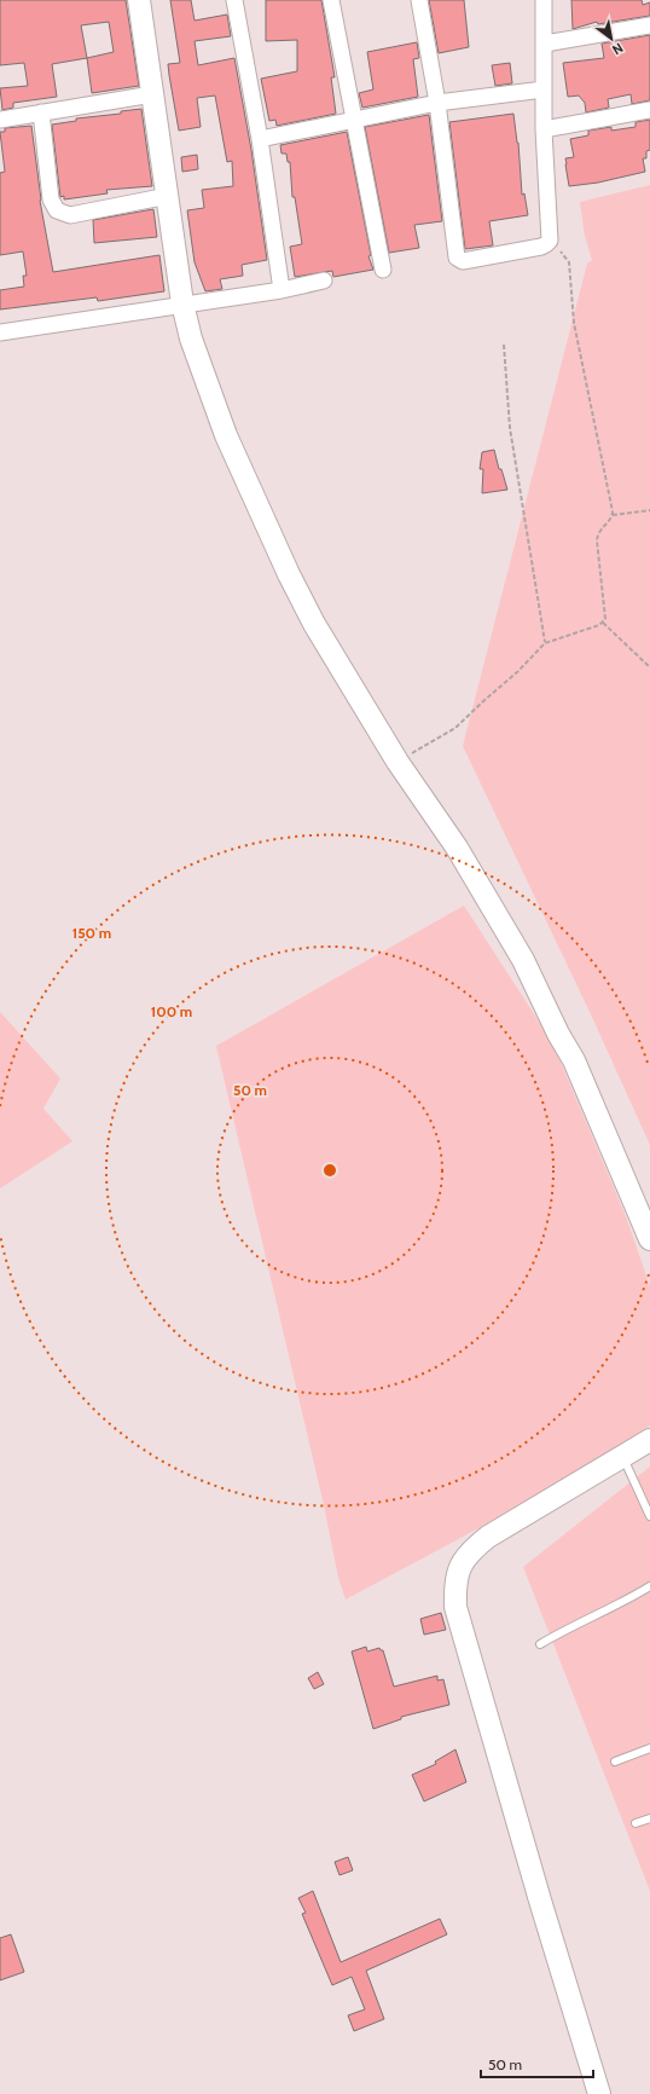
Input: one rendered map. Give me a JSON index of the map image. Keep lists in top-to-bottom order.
{
  "scale_bar": "50 m",
  "north": "bottom right",
  "rings": ["150 m", "100 m", "50 m"]
}
